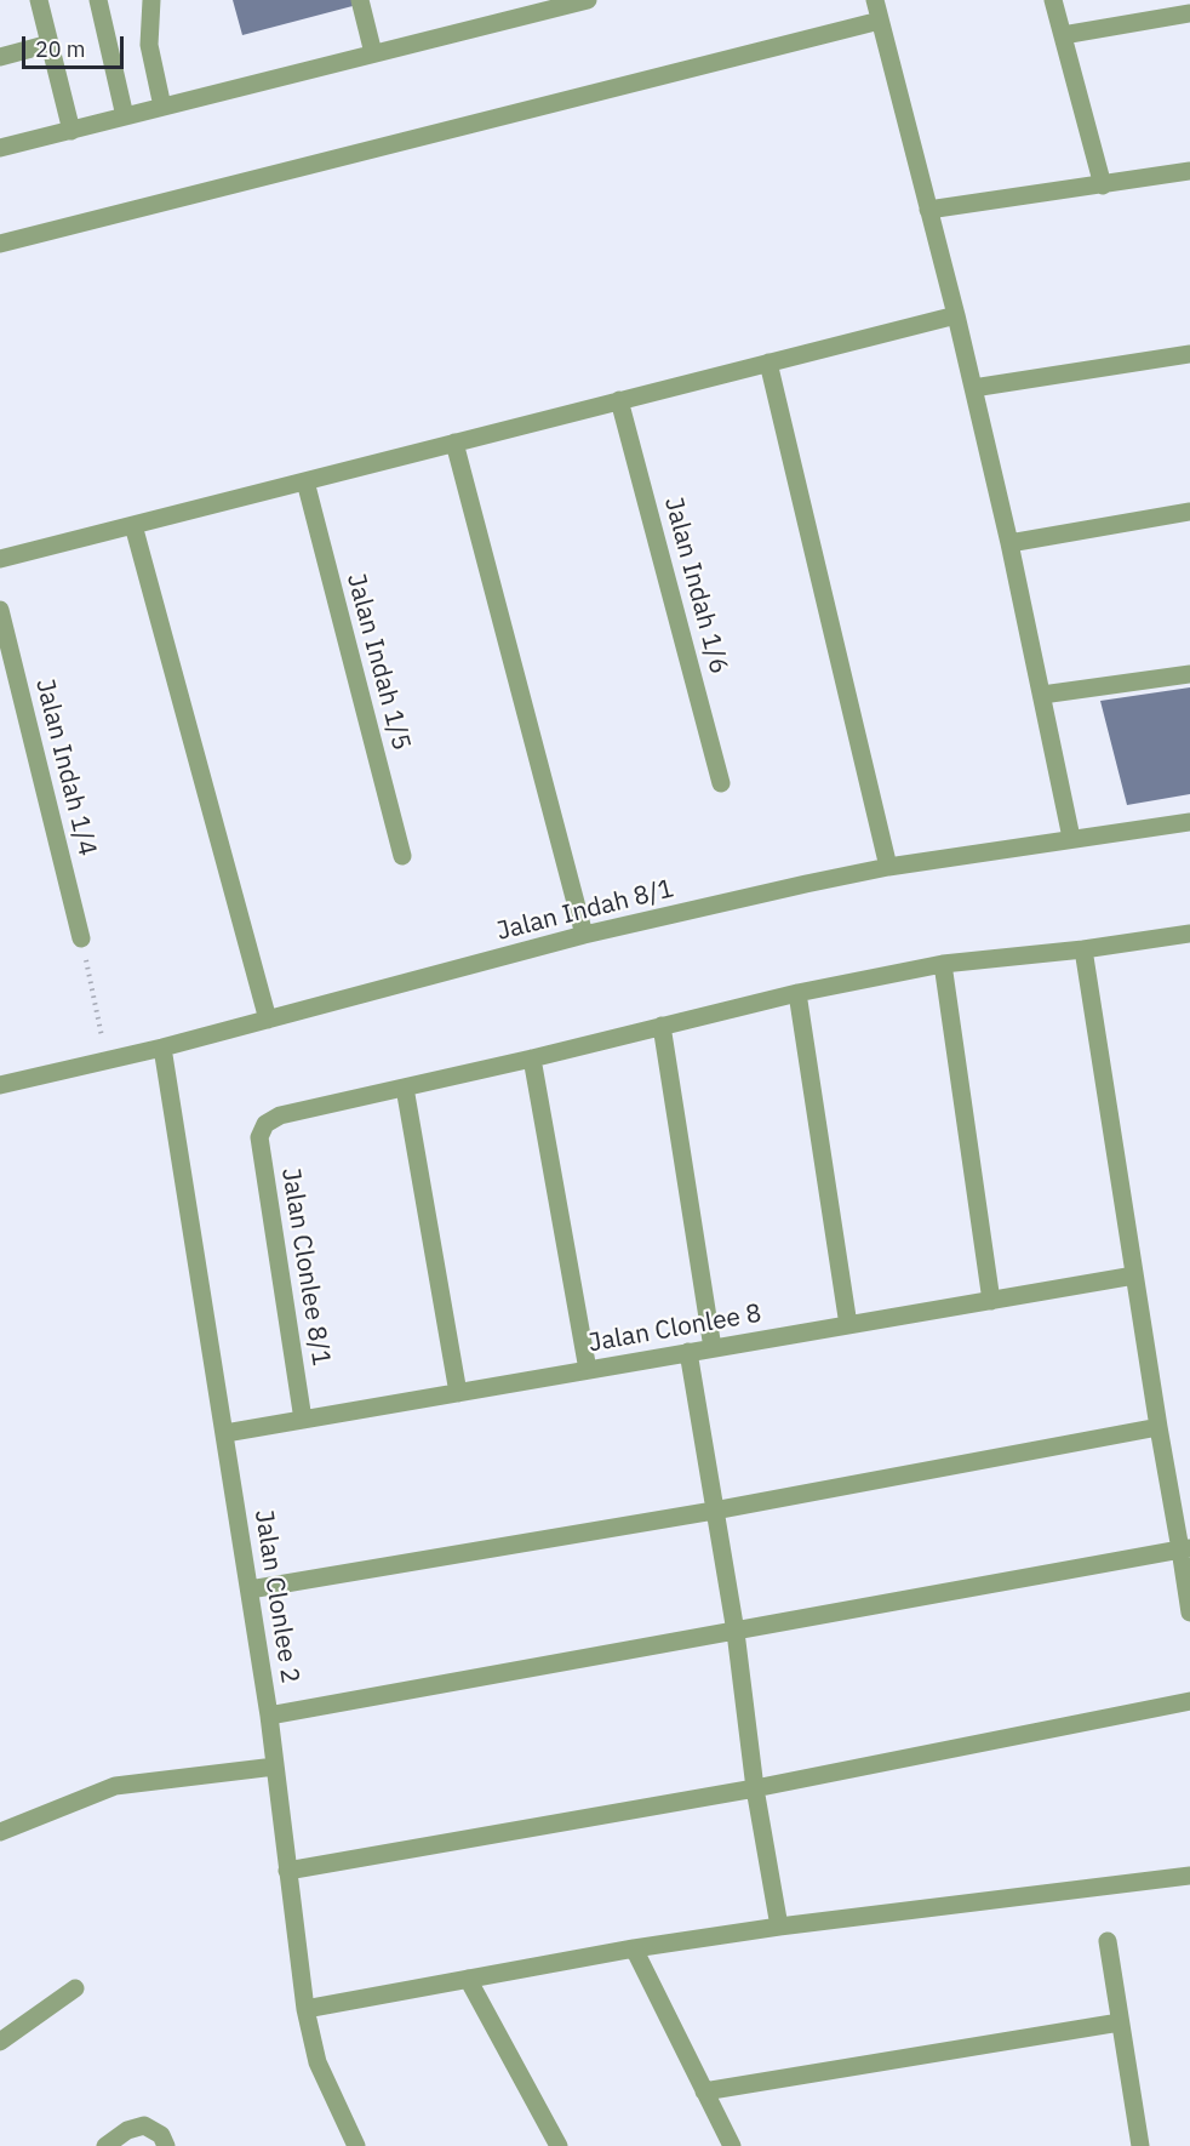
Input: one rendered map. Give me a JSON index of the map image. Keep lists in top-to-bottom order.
{
  "streets": {
    "street": [
      "Jalan Indah 1/6",
      "Jalan Indah 1/5",
      "Jalan Indah 1/4",
      "Jalan Indah 8/1",
      "Jalan Clonlee 8/1",
      "Jalan Clonlee 8",
      "Jalan Clonlee 2"
    ]
  },
  "crossings": [
    ["Jalan Indah 8/1", "Jalan Clonlee 2"],
    ["Jalan Clonlee 8/1", "Jalan Clonlee 8"],
    ["Jalan Clonlee 8", "Jalan Clonlee 2"]
  ],
  "scale_bar": "20 m"
}
